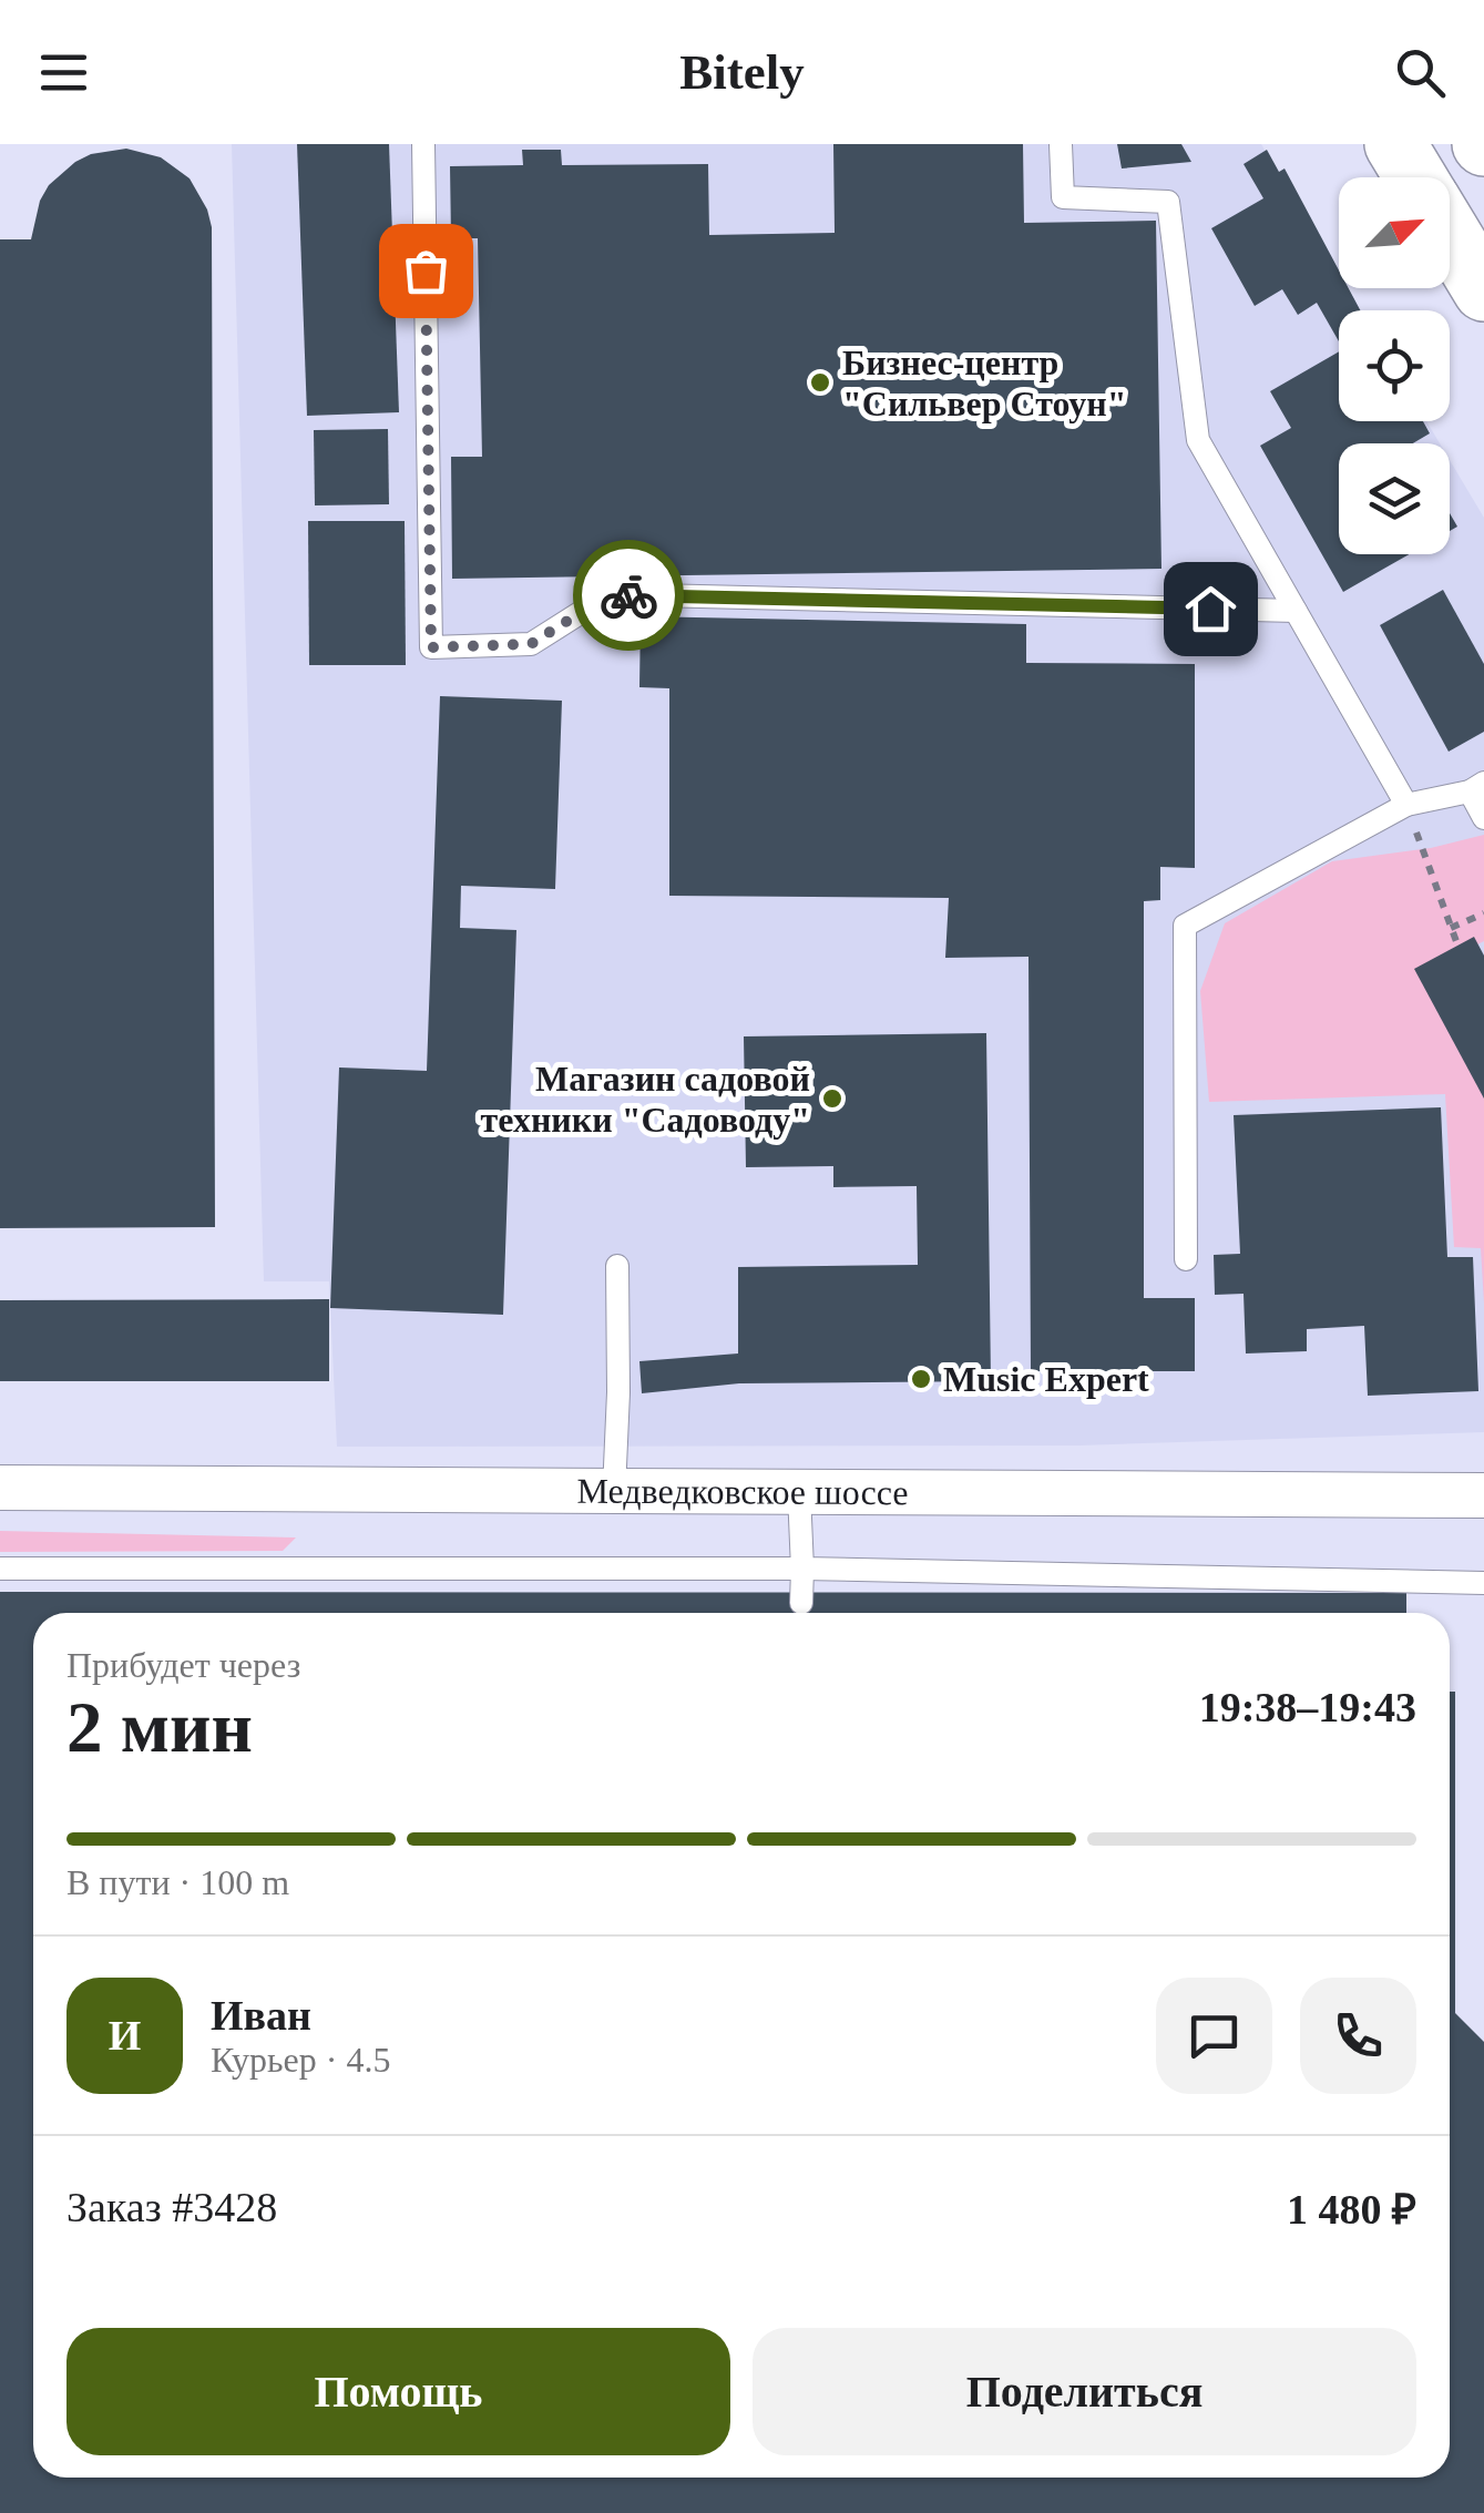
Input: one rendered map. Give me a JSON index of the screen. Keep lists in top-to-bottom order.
{
  "streets": {
    "street": ["Медведковское шоссе"]
  },
  "places": ["Бизнес-центр \"Сильвер Стоун\"", "Магазин садовой техники \"Садоводу\"", "Music Expert"],
  "north": "top right",
  "page": {
    "header": "Bitely",
    "heading": ["2 мин", "Прибудет через", "19:38–19:43"],
    "panel": [
      "Иван",
      "Курьер · 4.5",
      "Заказ #3428",
      "1 480 ₽"
    ],
    "bar": "В пути · 100 m",
    "round": "И",
    "buttons": ["Помощь", "Поделиться"]
  }
}
